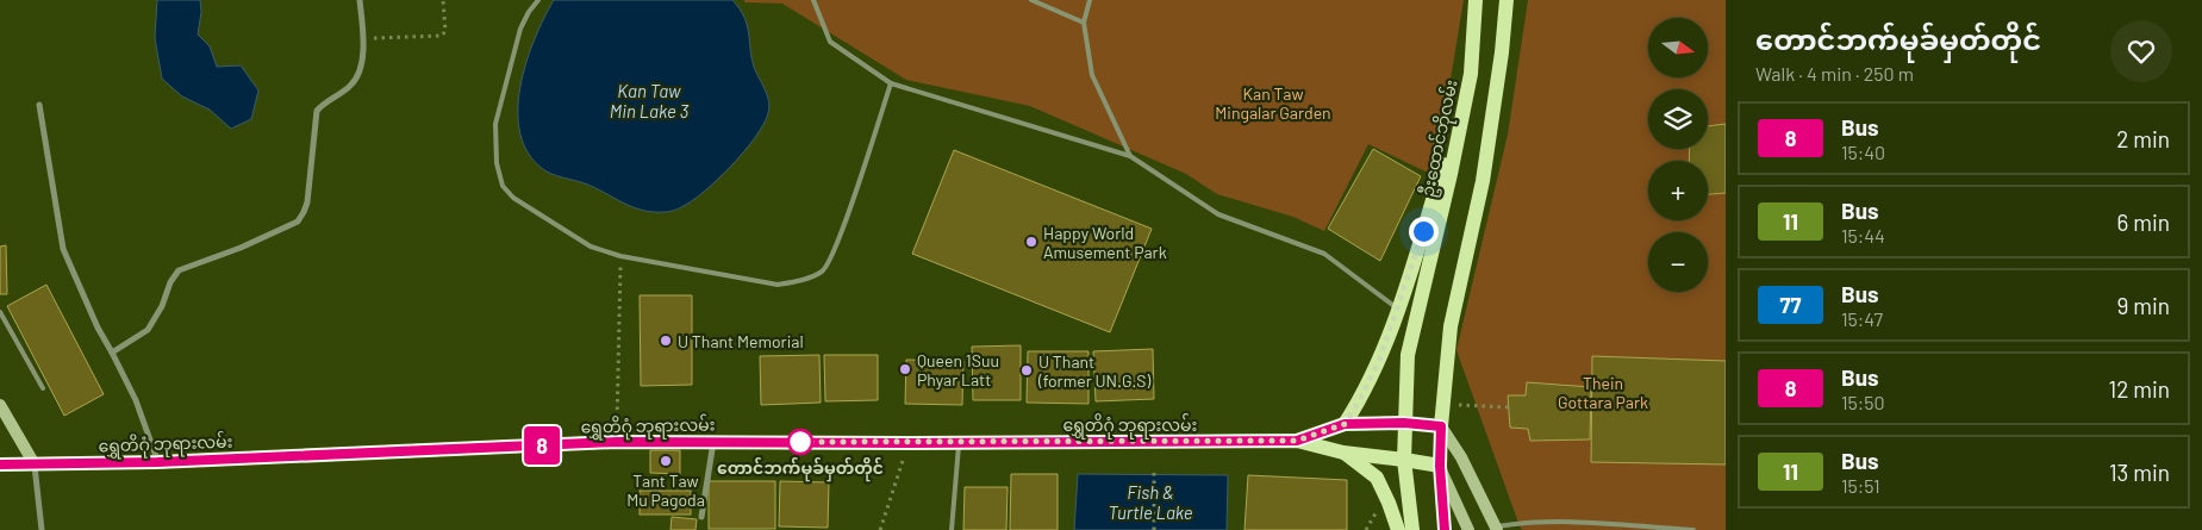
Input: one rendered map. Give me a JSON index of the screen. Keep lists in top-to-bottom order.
{
  "streets": {
    "main road": ["ဦးထောင်ဘိုလမ်း", "ရွှေတိဂုံ ဘုရားလမ်း"]
  },
  "crossings": [
    ["ဦးထောင်ဘိုလမ်း", "ရွှေတိဂုံ ဘုရားလမ်း"]
  ],
  "water": ["Kan Taw Min Lake 3", "Fish & Turtle Lake"],
  "parks": ["Kan Taw Mingalar Garden", "Thein Gottara Park"],
  "places": [
    "Happy World Amusement Park",
    "U Thant Memorial",
    "Queen 1Suu Phyar Latt",
    "U Thant (former UN.G.S)",
    "တောင်ဘက်မုခ်မှတ်တိုင်",
    "Tant Taw Mu Pagoda"
  ],
  "lines": ["bus line 8"],
  "north": "right",
  "page": {
    "on_map": "8",
    "heading": ["တောင်ဘက်မုခ်မှတ်တိုင်", "Walk · 4 min · 250 m"],
    "map_buttons": ["+", "−"],
    "list": [
      {
        "mark": "8",
        "name": "Bus",
        "note": "15:40",
        "value": "2 min"
      },
      {
        "mark": "11",
        "name": "Bus",
        "note": "15:44",
        "value": "6 min"
      },
      {
        "mark": "77",
        "name": "Bus",
        "note": "15:47",
        "value": "9 min"
      },
      {
        "mark": "8",
        "name": "Bus",
        "note": "15:50",
        "value": "12 min"
      },
      {
        "mark": "11",
        "name": "Bus",
        "note": "15:51",
        "value": "13 min"
      }
    ]
  }
}
